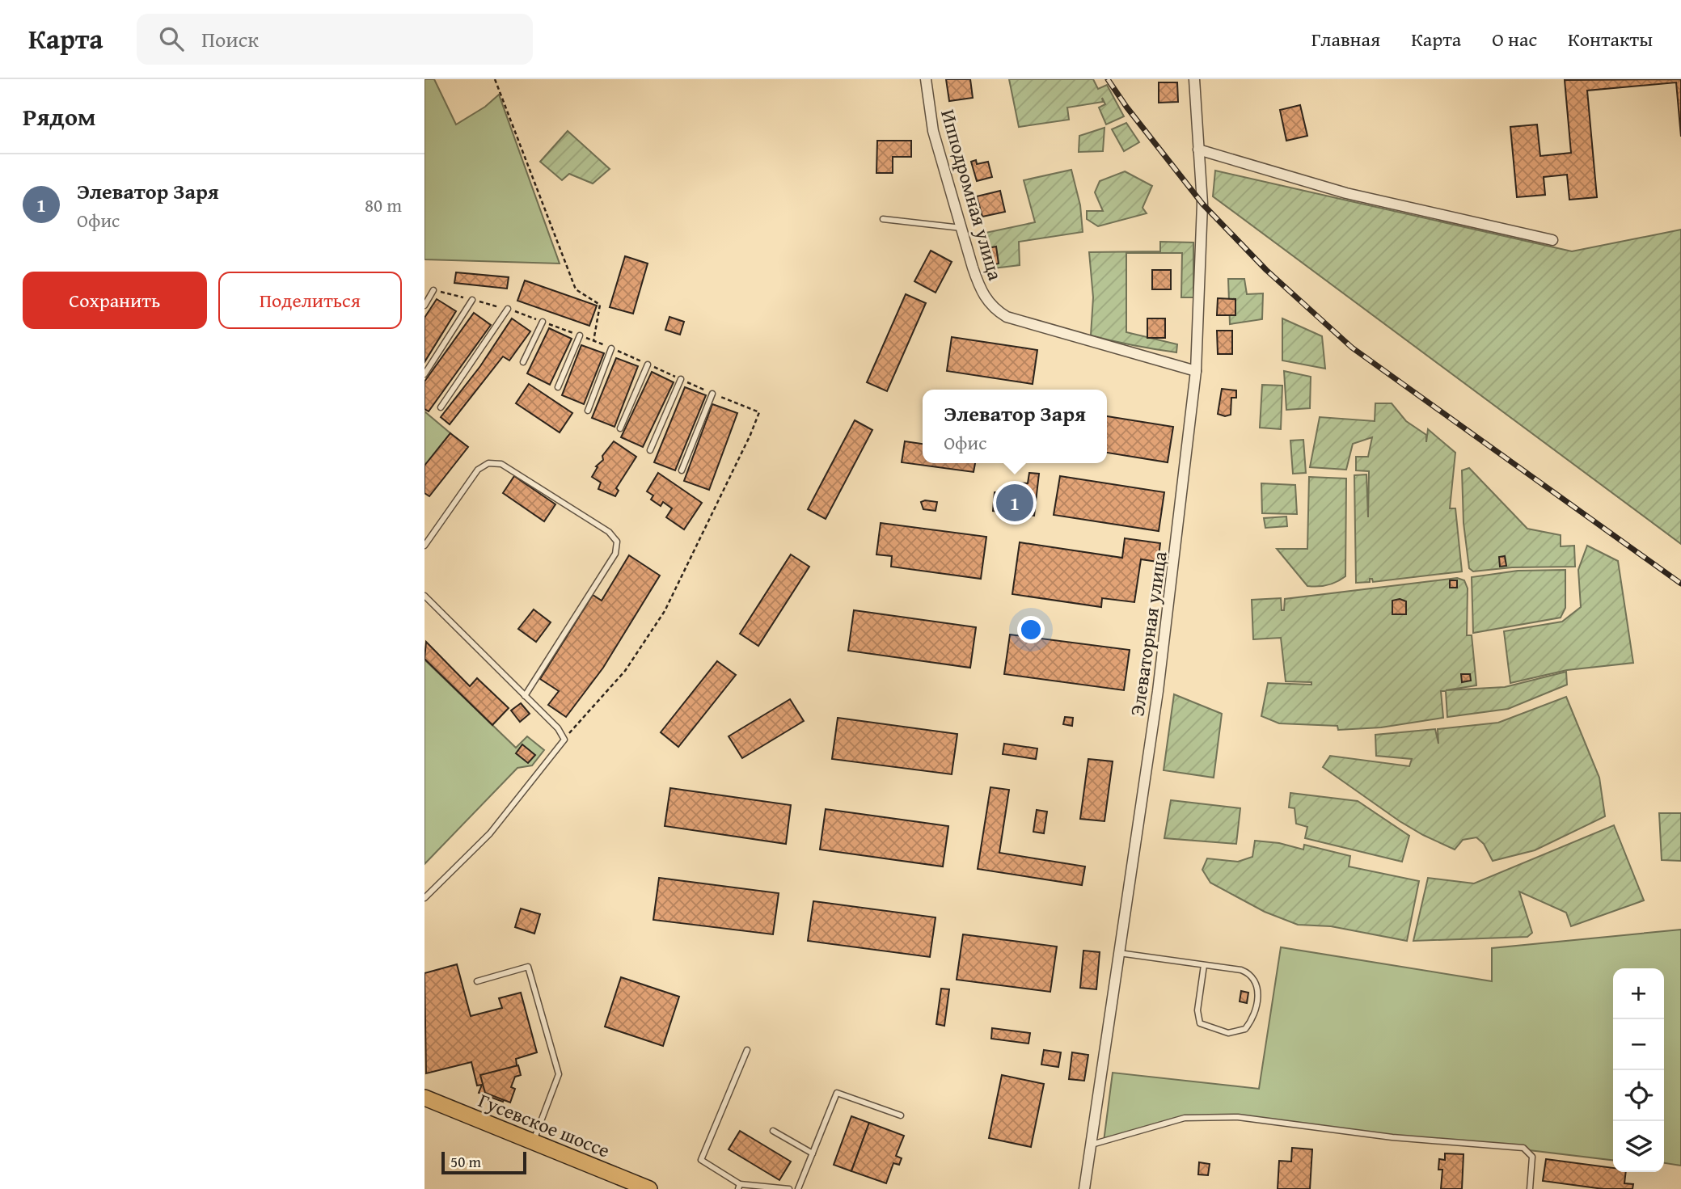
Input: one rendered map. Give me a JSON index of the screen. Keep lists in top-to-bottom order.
{
  "streets": {
    "highway": ["Гусевское шоссе"],
    "street": ["Ипподромная улица", "Элеваторная улица"]
  },
  "crossings": [
    ["Ипподромная улица", "Элеваторная улица"]
  ],
  "scale_bar": "50 m",
  "page": {
    "header": "Карта",
    "search": "Поиск",
    "nav": [
      "Главная",
      "Карта",
      "О нас",
      "Контакты"
    ],
    "heading": "Рядом",
    "list": [
      {
        "mark": "1",
        "name": "Элеватор Заря",
        "note": "Офис",
        "value": "80 m"
      }
    ],
    "buttons": ["Сохранить", "Поделиться"],
    "popup": ["Элеватор Заря", "Офис"],
    "pins": "1",
    "map_buttons": ["+", "−"],
    "scale": "50 m"
  }
}
